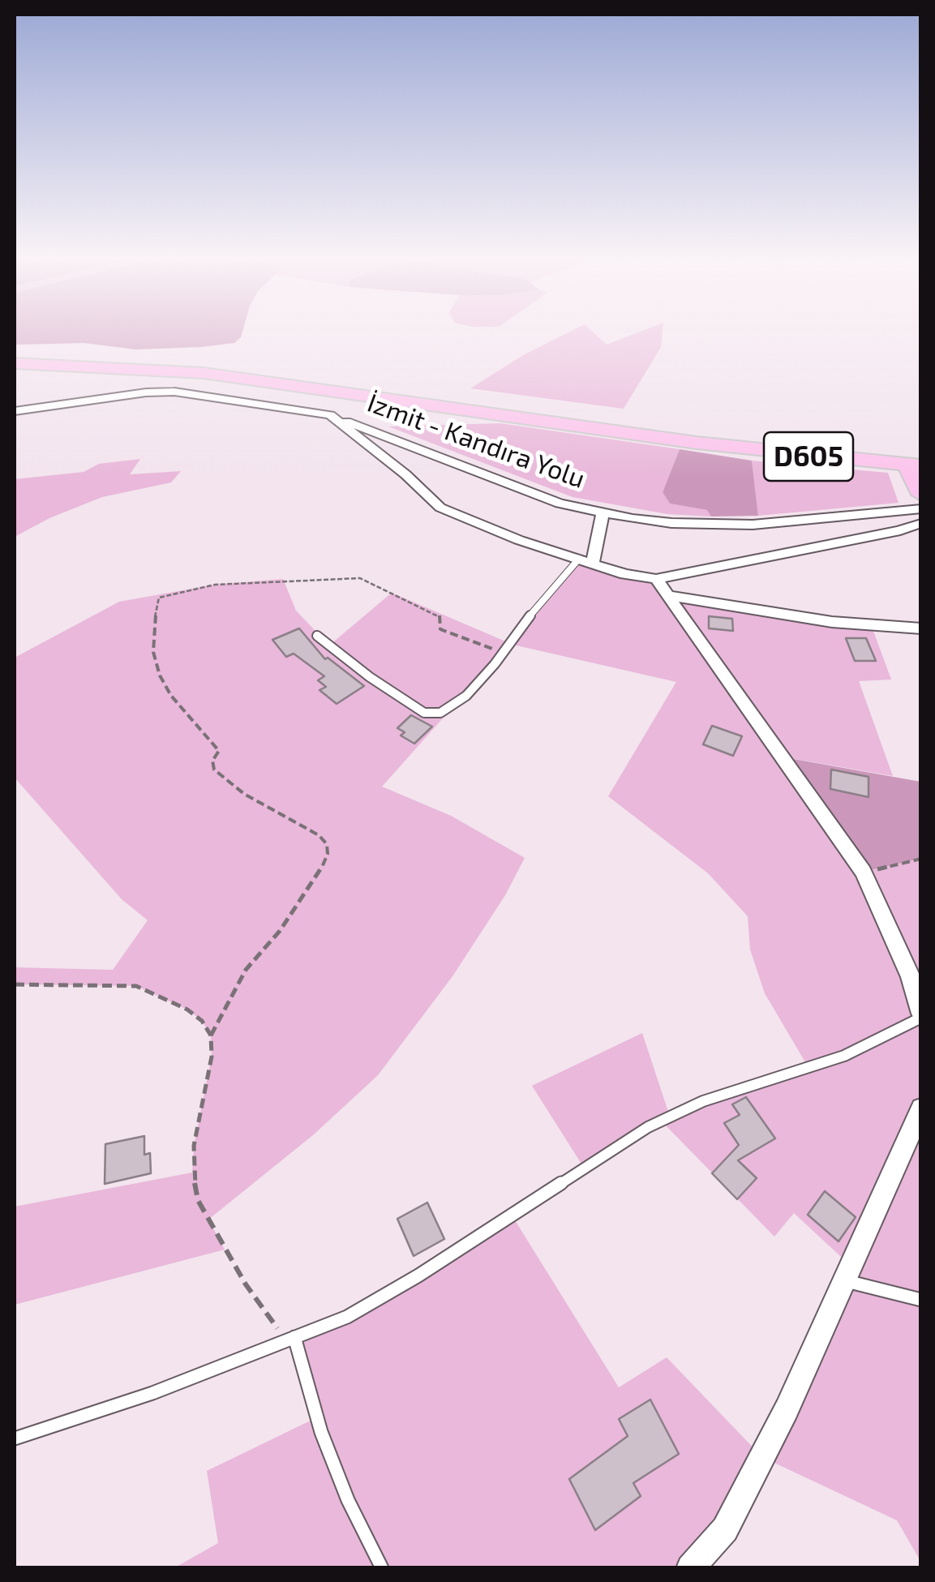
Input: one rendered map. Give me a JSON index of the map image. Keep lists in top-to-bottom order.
{
  "streets": {
    "highway": ["İzmit - Kandıra Yolu", "D605"]
  }
}
